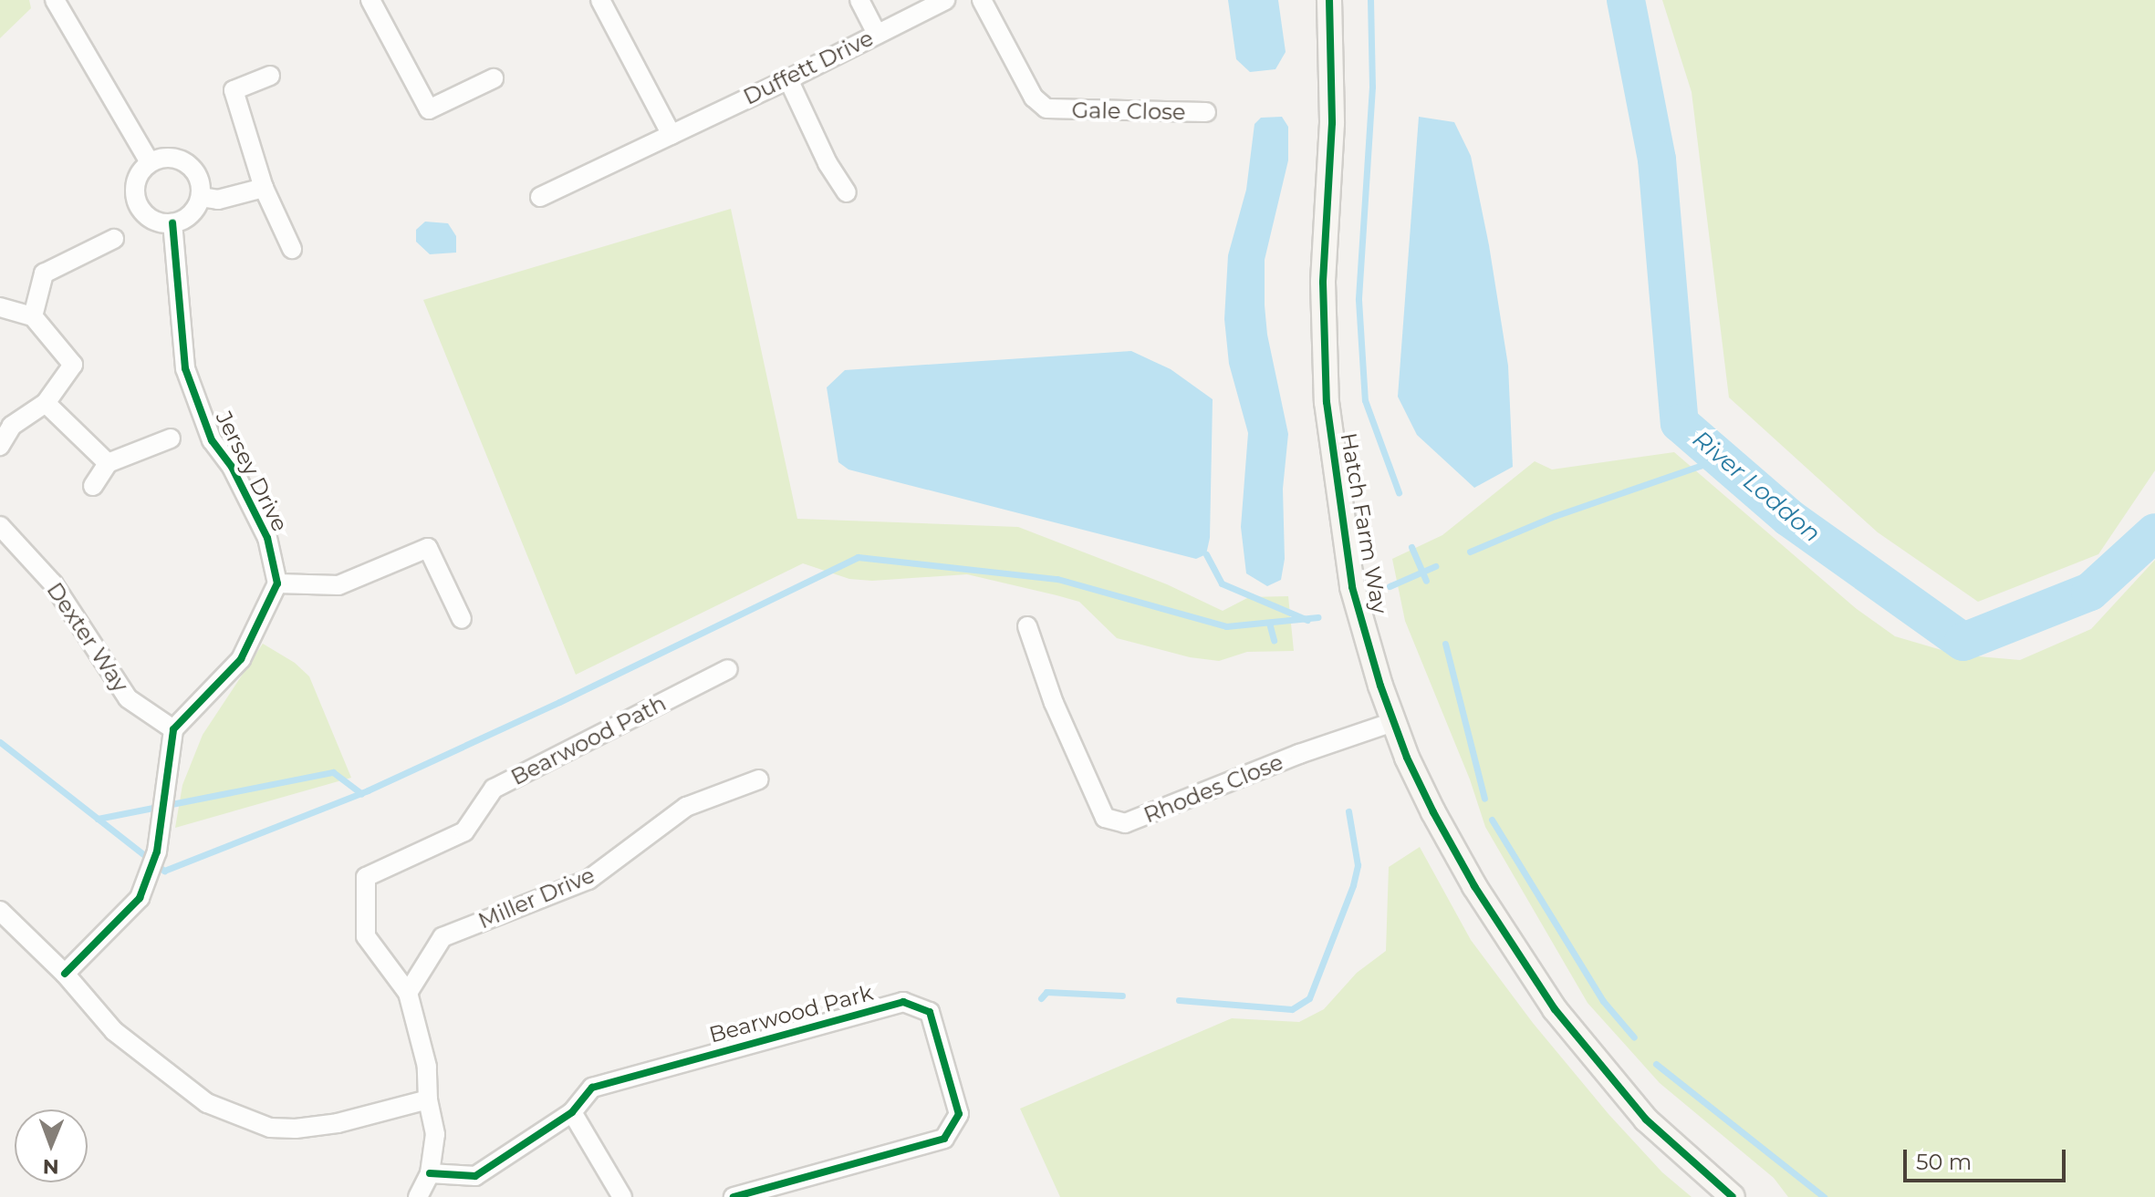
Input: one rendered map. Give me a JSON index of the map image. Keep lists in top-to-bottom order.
{
  "streets": {
    "street": [
      "Duffett Drive",
      "Gale Close",
      "Jersey Drive",
      "Hatch Farm Way",
      "Dexter Way",
      "Bearwood Path",
      "Rhodes Close",
      "Miller Drive",
      "Bearwood Park"
    ]
  },
  "crossings": [
    ["Hatch Farm Way", "Rhodes Close"],
    ["Bearwood Path", "Miller Drive"],
    ["Bearwood Path", "Bearwood Park"]
  ],
  "water": ["River Loddon"],
  "scale_bar": "50 m",
  "north": "bottom"
}
